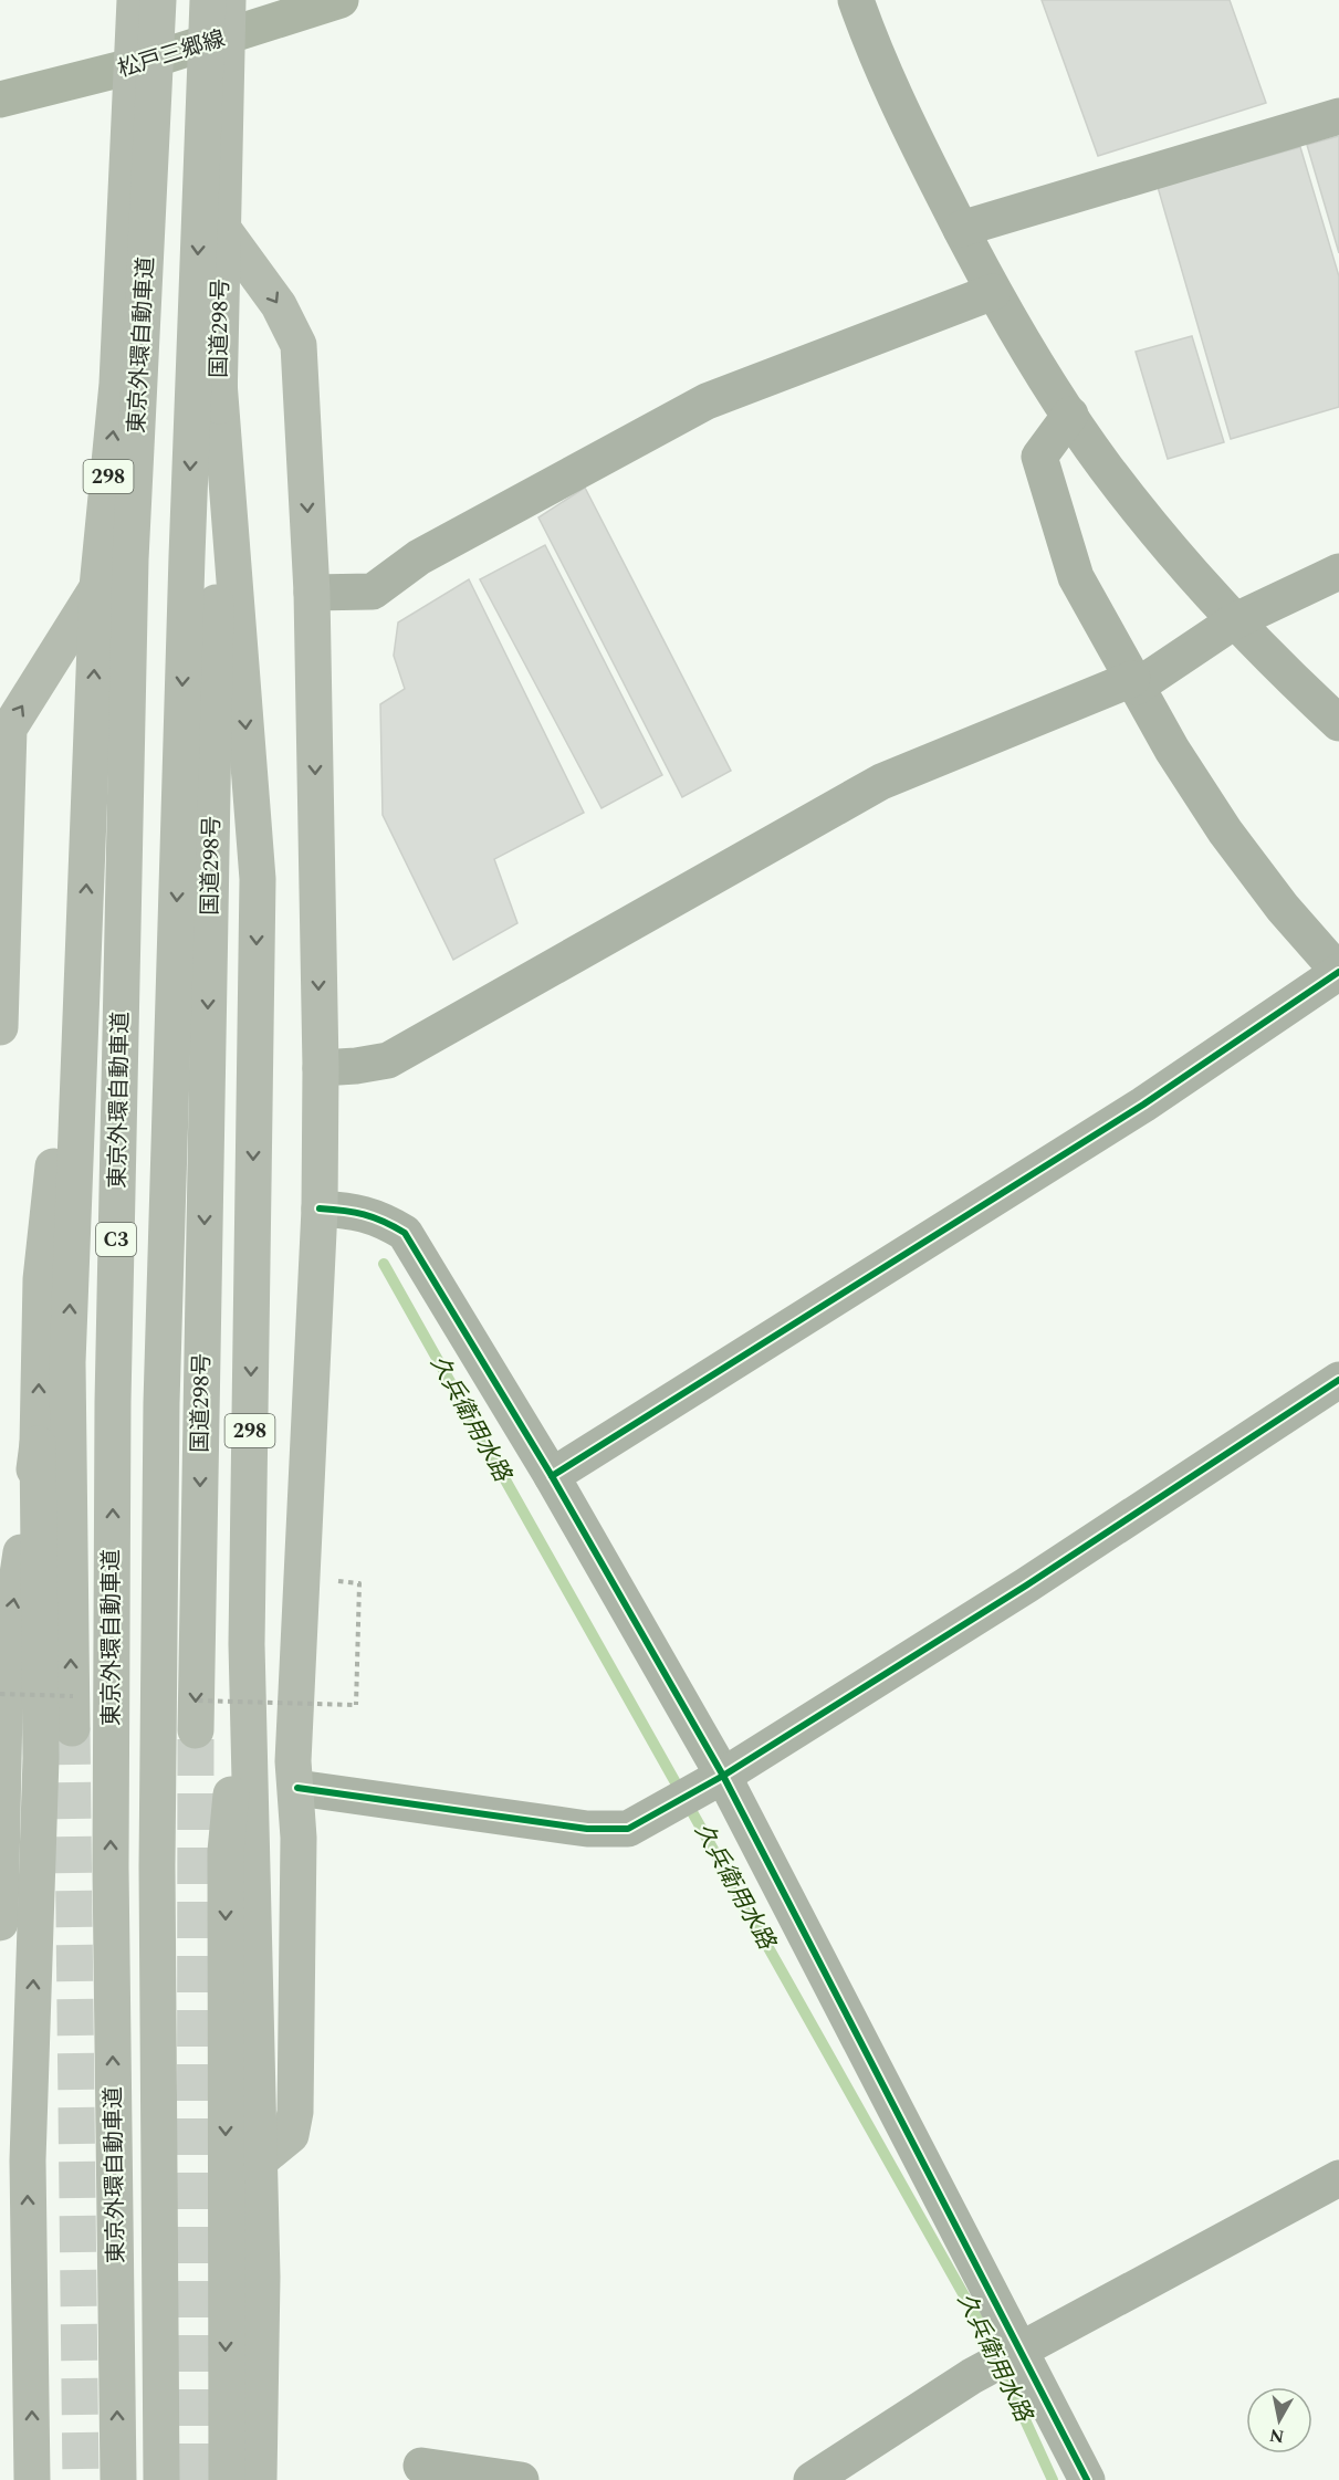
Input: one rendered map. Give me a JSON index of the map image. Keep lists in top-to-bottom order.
{
  "streets": {
    "highway": [
      "国道298号",
      "東京外環自動車道",
      "298",
      "C3"
    ],
    "main road": ["松戸三郷線"]
  },
  "crossings": [
    ["松戸三郷線", "国道298号"],
    ["松戸三郷線", "298"],
    ["国道298号", "298"]
  ],
  "water": ["久兵衛用水路"],
  "north": "bottom"
}
